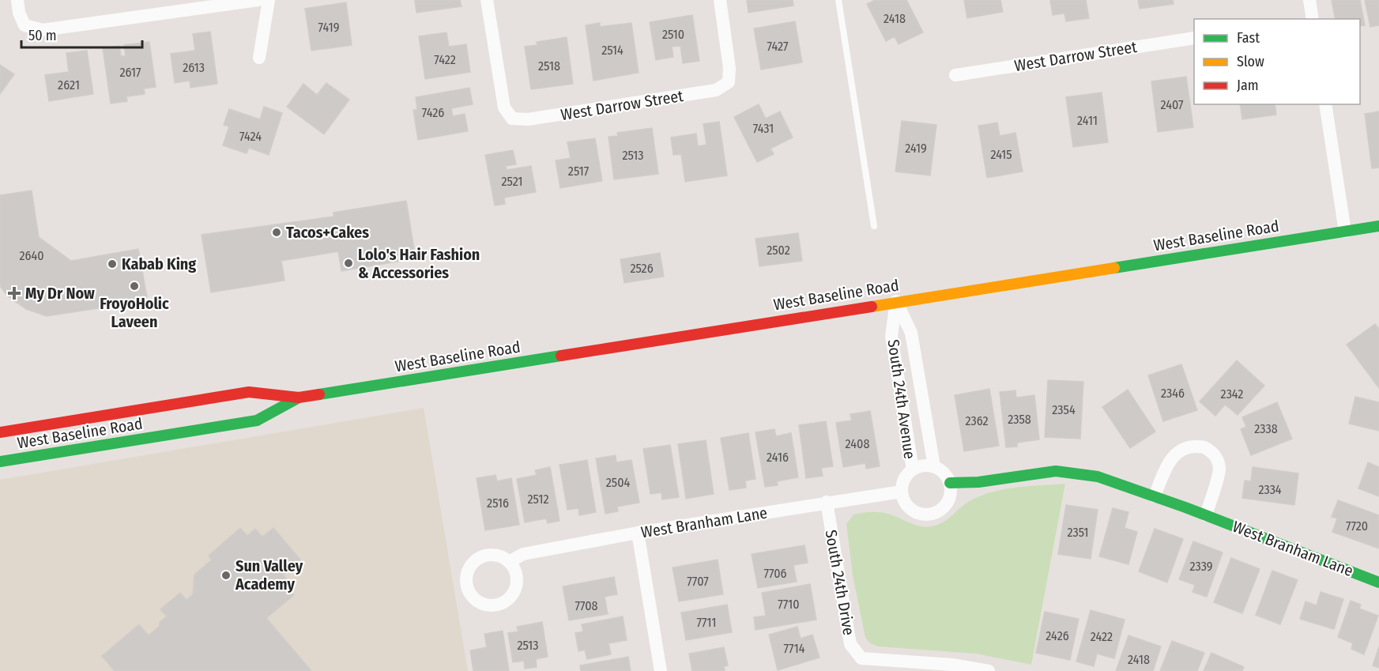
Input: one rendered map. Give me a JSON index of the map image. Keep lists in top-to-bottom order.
{
  "streets": {
    "main road": ["West Baseline Road", "West Branham Lane"],
    "street": ["West Darrow Street", "South 24th Avenue", "South 24th Drive"]
  },
  "crossings": [
    ["West Baseline Road", "South 24th Avenue"],
    ["South 24th Avenue", "West Branham Lane"],
    ["West Branham Lane", "South 24th Drive"]
  ],
  "places": {
    "other": [
      "Tacos+Cakes",
      "Lolo's Hair Fashion & Accessories",
      "Kabab King",
      "FroyoHolic Laveen",
      "Sun Valley Academy"
    ],
    "health": ["My Dr Now"]
  },
  "house_numbers": [
    "2418",
    "7419",
    "2510",
    "7427",
    "2514",
    "7422",
    "2518",
    "2613",
    "2617",
    "2621",
    "2407",
    "7426",
    "2411",
    "7431",
    "7424",
    "2419",
    "2415",
    "2513",
    "2517",
    "2521",
    "2502",
    "2640",
    "2526",
    "2346",
    "2342",
    "2354",
    "2358",
    "2362",
    "2338",
    "2408",
    "2416",
    "2504",
    "2334",
    "2512",
    "2516",
    "7720",
    "2351",
    "2339",
    "7706",
    "7707",
    "7710",
    "7708",
    "7711",
    "2426",
    "2422",
    "2513",
    "7714",
    "2418"
  ],
  "legend": ["Fast", "Slow", "Jam"],
  "scale_bar": "50 m"
}
